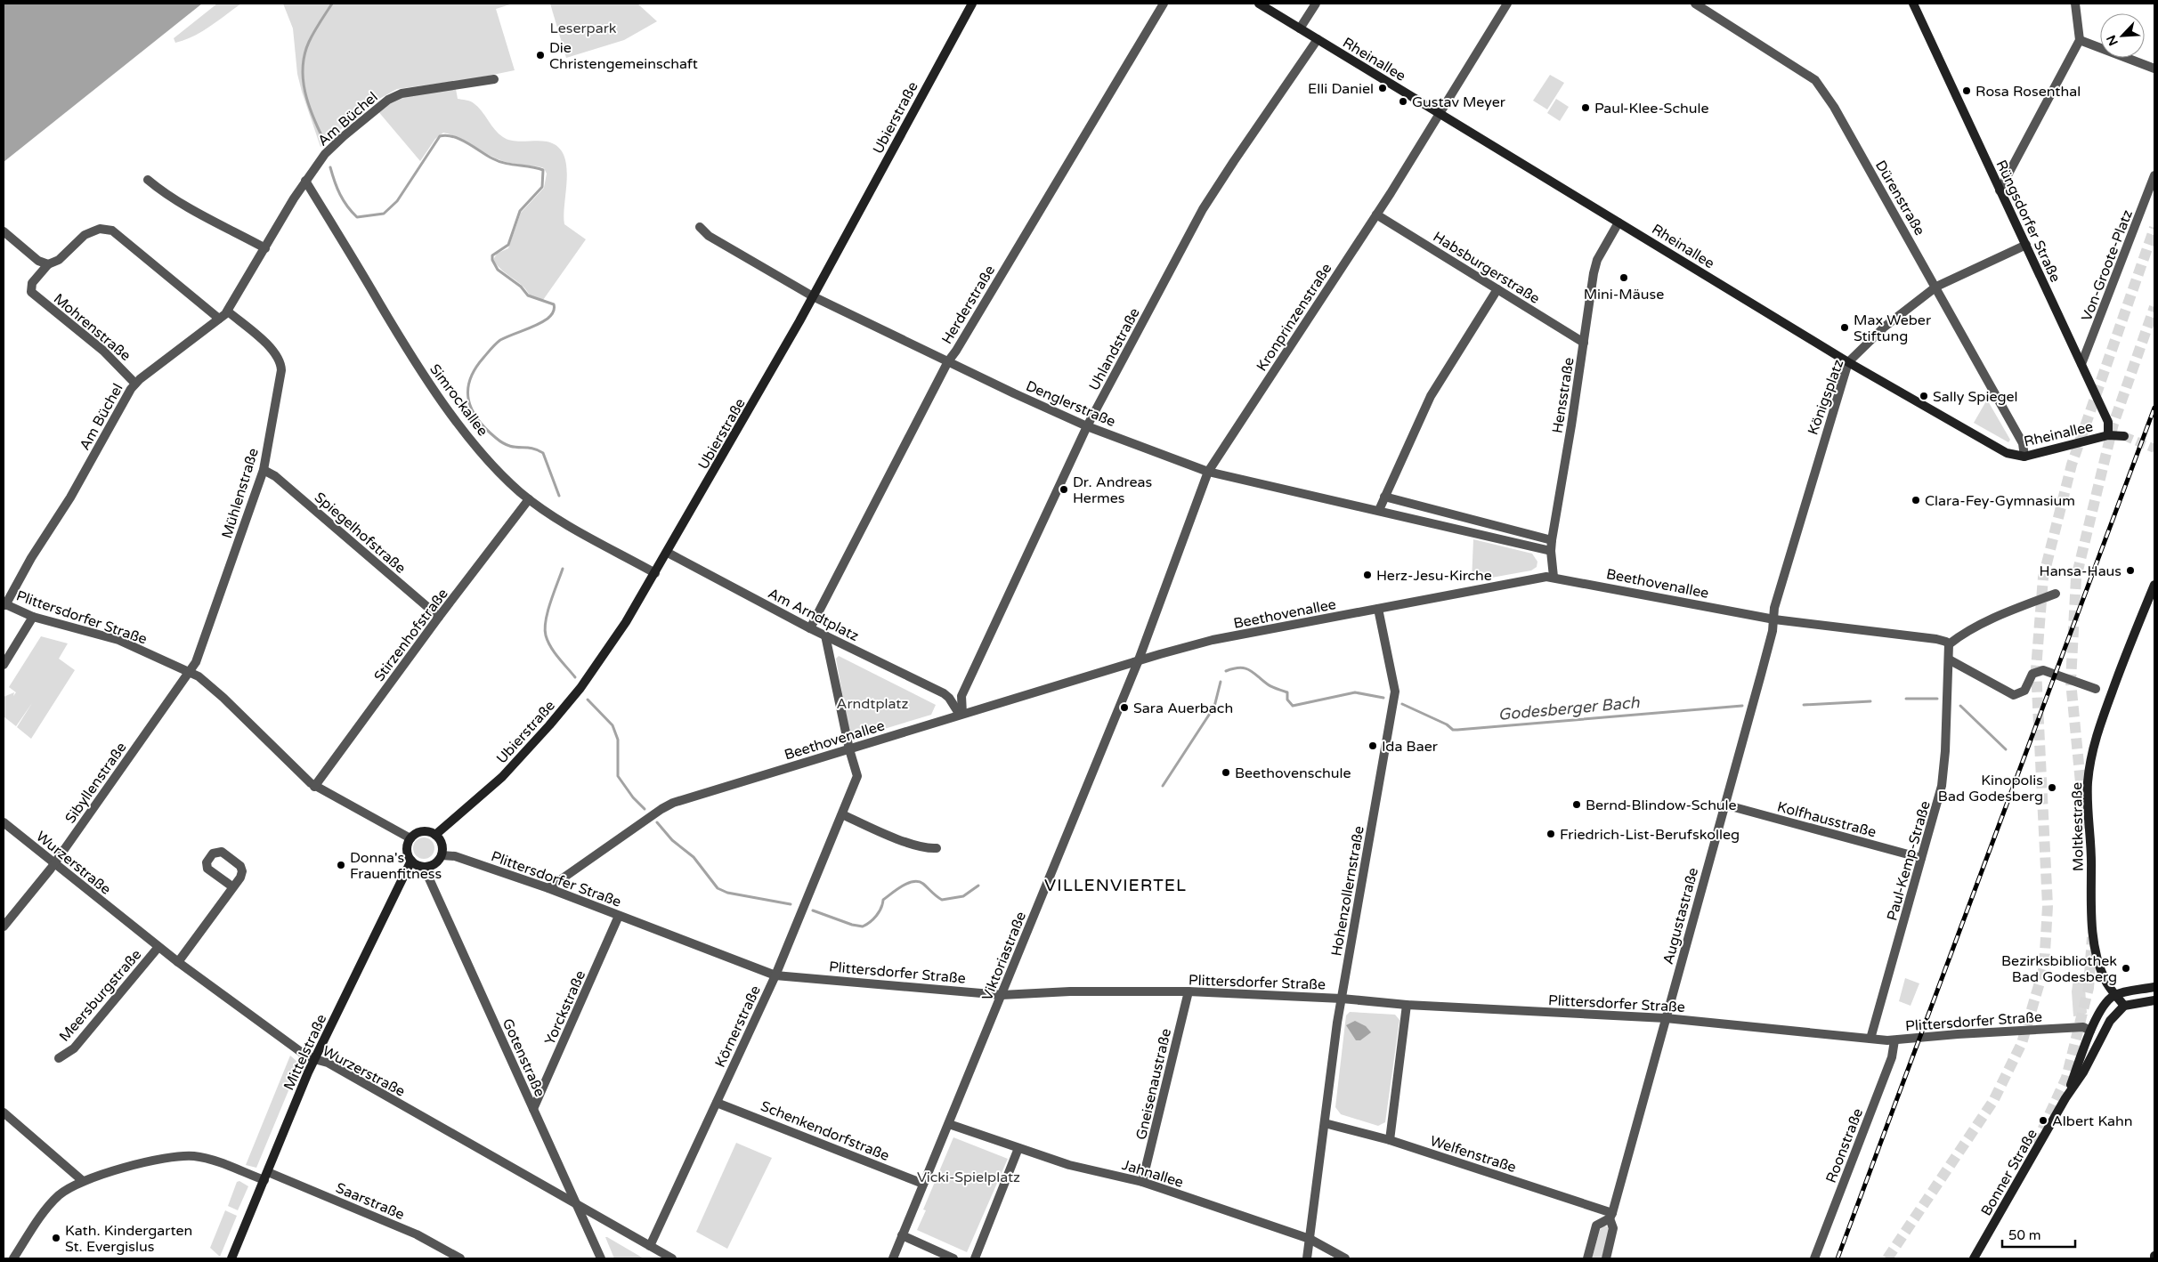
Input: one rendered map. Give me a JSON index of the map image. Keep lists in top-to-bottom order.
{
  "streets": {
    "main road": [
      "Rheinallee",
      "Ubierstraße",
      "Rüngsdorfer Straße",
      "Moltkestraße",
      "Mittelstraße",
      "Bonner Straße"
    ],
    "street": [
      "Am Büchel",
      "Dürenstraße",
      "Von-Groote-Platz",
      "Habsburgerstraße",
      "Herderstraße",
      "Kronprinzenstraße",
      "Mohrenstraße",
      "Uhlandstraße",
      "Hensstraße",
      "Königsplatz",
      "Simrockallee",
      "Denglerstraße",
      "Mühlenstraße",
      "Spiegelhofstraße",
      "Beethovenallee",
      "Am Arndtplatz",
      "Plittersdorfer Straße",
      "Stirzenhofstraße",
      "Sibyllenstraße",
      "Kolfhausstraße",
      "Paul-Kemp-Straße",
      "Wurzerstraße",
      "Hohenzollernstraße",
      "Augustastraße",
      "Viktoriastraße",
      "Meersburgstraße",
      "Yorckstraße",
      "Körnerstraße",
      "Gotenstraße",
      "Gneisenaustraße",
      "Schenkendorfstraße",
      "Roonstraße",
      "Welfenstraße",
      "Jahnallee",
      "Saarstraße"
    ]
  },
  "crossings": [
    ["Rheinallee", "Dürenstraße"],
    ["Rheinallee", "Rüngsdorfer Straße"],
    ["Rheinallee", "Kronprinzenstraße"],
    ["Rheinallee", "Uhlandstraße"],
    ["Rheinallee", "Hensstraße"],
    ["Rheinallee", "Königsplatz"],
    ["Ubierstraße", "Simrockallee"],
    ["Ubierstraße", "Denglerstraße"],
    ["Ubierstraße", "Am Arndtplatz"],
    ["Ubierstraße", "Plittersdorfer Straße"],
    ["Ubierstraße", "Mittelstraße"],
    ["Ubierstraße", "Gotenstraße"],
    ["Am Büchel", "Mohrenstraße"],
    ["Am Büchel", "Simrockallee"],
    ["Am Büchel", "Mühlenstraße"],
    ["Am Büchel", "Plittersdorfer Straße"],
    ["Dürenstraße", "Königsplatz"],
    ["Rüngsdorfer Straße", "Von-Groote-Platz"],
    ["Rüngsdorfer Straße", "Königsplatz"],
    ["Habsburgerstraße", "Kronprinzenstraße"],
    ["Habsburgerstraße", "Hensstraße"],
    ["Herderstraße", "Denglerstraße"],
    ["Herderstraße", "Am Arndtplatz"],
    ["Kronprinzenstraße", "Denglerstraße"],
    ["Kronprinzenstraße", "Beethovenallee"],
    ["Kronprinzenstraße", "Viktoriastraße"],
    ["Uhlandstraße", "Denglerstraße"],
    ["Uhlandstraße", "Beethovenallee"],
    ["Hensstraße", "Denglerstraße"],
    ["Hensstraße", "Beethovenallee"],
    ["Königsplatz", "Beethovenallee"],
    ["Königsplatz", "Augustastraße"],
    ["Simrockallee", "Stirzenhofstraße"],
    ["Mühlenstraße", "Spiegelhofstraße"],
    ["Mühlenstraße", "Plittersdorfer Straße"],
    ["Mühlenstraße", "Sibyllenstraße"],
    ["Spiegelhofstraße", "Stirzenhofstraße"],
    ["Beethovenallee", "Plittersdorfer Straße"],
    ["Beethovenallee", "Paul-Kemp-Straße"],
    ["Beethovenallee", "Hohenzollernstraße"],
    ["Beethovenallee", "Augustastraße"],
    ["Beethovenallee", "Viktoriastraße"],
    ["Beethovenallee", "Körnerstraße"],
    ["Plittersdorfer Straße", "Stirzenhofstraße"],
    ["Plittersdorfer Straße", "Sibyllenstraße"],
    ["Plittersdorfer Straße", "Paul-Kemp-Straße"],
    ["Plittersdorfer Straße", "Hohenzollernstraße"],
    ["Plittersdorfer Straße", "Augustastraße"],
    ["Plittersdorfer Straße", "Viktoriastraße"],
    ["Plittersdorfer Straße", "Yorckstraße"],
    ["Plittersdorfer Straße", "Körnerstraße"],
    ["Plittersdorfer Straße", "Mittelstraße"],
    ["Plittersdorfer Straße", "Gotenstraße"],
    ["Plittersdorfer Straße", "Gneisenaustraße"],
    ["Plittersdorfer Straße", "Roonstraße"],
    ["Plittersdorfer Straße", "Bonner Straße"],
    ["Sibyllenstraße", "Wurzerstraße"],
    ["Kolfhausstraße", "Paul-Kemp-Straße"],
    ["Kolfhausstraße", "Augustastraße"],
    ["Moltkestraße", "Bonner Straße"],
    ["Wurzerstraße", "Meersburgstraße"],
    ["Wurzerstraße", "Körnerstraße"],
    ["Wurzerstraße", "Mittelstraße"],
    ["Wurzerstraße", "Gotenstraße"],
    ["Hohenzollernstraße", "Welfenstraße"],
    ["Hohenzollernstraße", "Jahnallee"],
    ["Augustastraße", "Welfenstraße"],
    ["Viktoriastraße", "Schenkendorfstraße"],
    ["Viktoriastraße", "Jahnallee"],
    ["Yorckstraße", "Gotenstraße"],
    ["Körnerstraße", "Schenkendorfstraße"],
    ["Mittelstraße", "Gotenstraße"],
    ["Mittelstraße", "Saarstraße"],
    ["Gneisenaustraße", "Jahnallee"]
  ],
  "districts": ["VILLENVIERTEL"],
  "water": ["Godesberger Bach"],
  "parks": ["Leserpark", "Arndtplatz", "Vicki-Spielplatz"],
  "places": [
    "Die Christengemeinschaft",
    "Elli Daniel",
    "Rosa Rosenthal",
    "Gustav Meyer",
    "Paul-Klee-Schule",
    "Mini-Mäuse",
    "Max Weber Stiftung",
    "Sally Spiegel",
    "Dr. Andreas Hermes",
    "Clara-Fey-Gymnasium",
    "Hansa-Haus",
    "Herz-Jesu-Kirche",
    "Sara Auerbach",
    "Ida Baer",
    "Beethovenschule",
    "Kinopolis Bad Godesberg",
    "Bernd-Blindow-Schule",
    "Friedrich-List-Berufskolleg",
    "Donna's Frauenfitness",
    "Bezirksbibliothek Bad Godesberg",
    "Albert Kahn",
    "Kath. Kindergarten St. Evergislus"
  ],
  "scale_bar": "50 m",
  "north": "bottom left"
}
